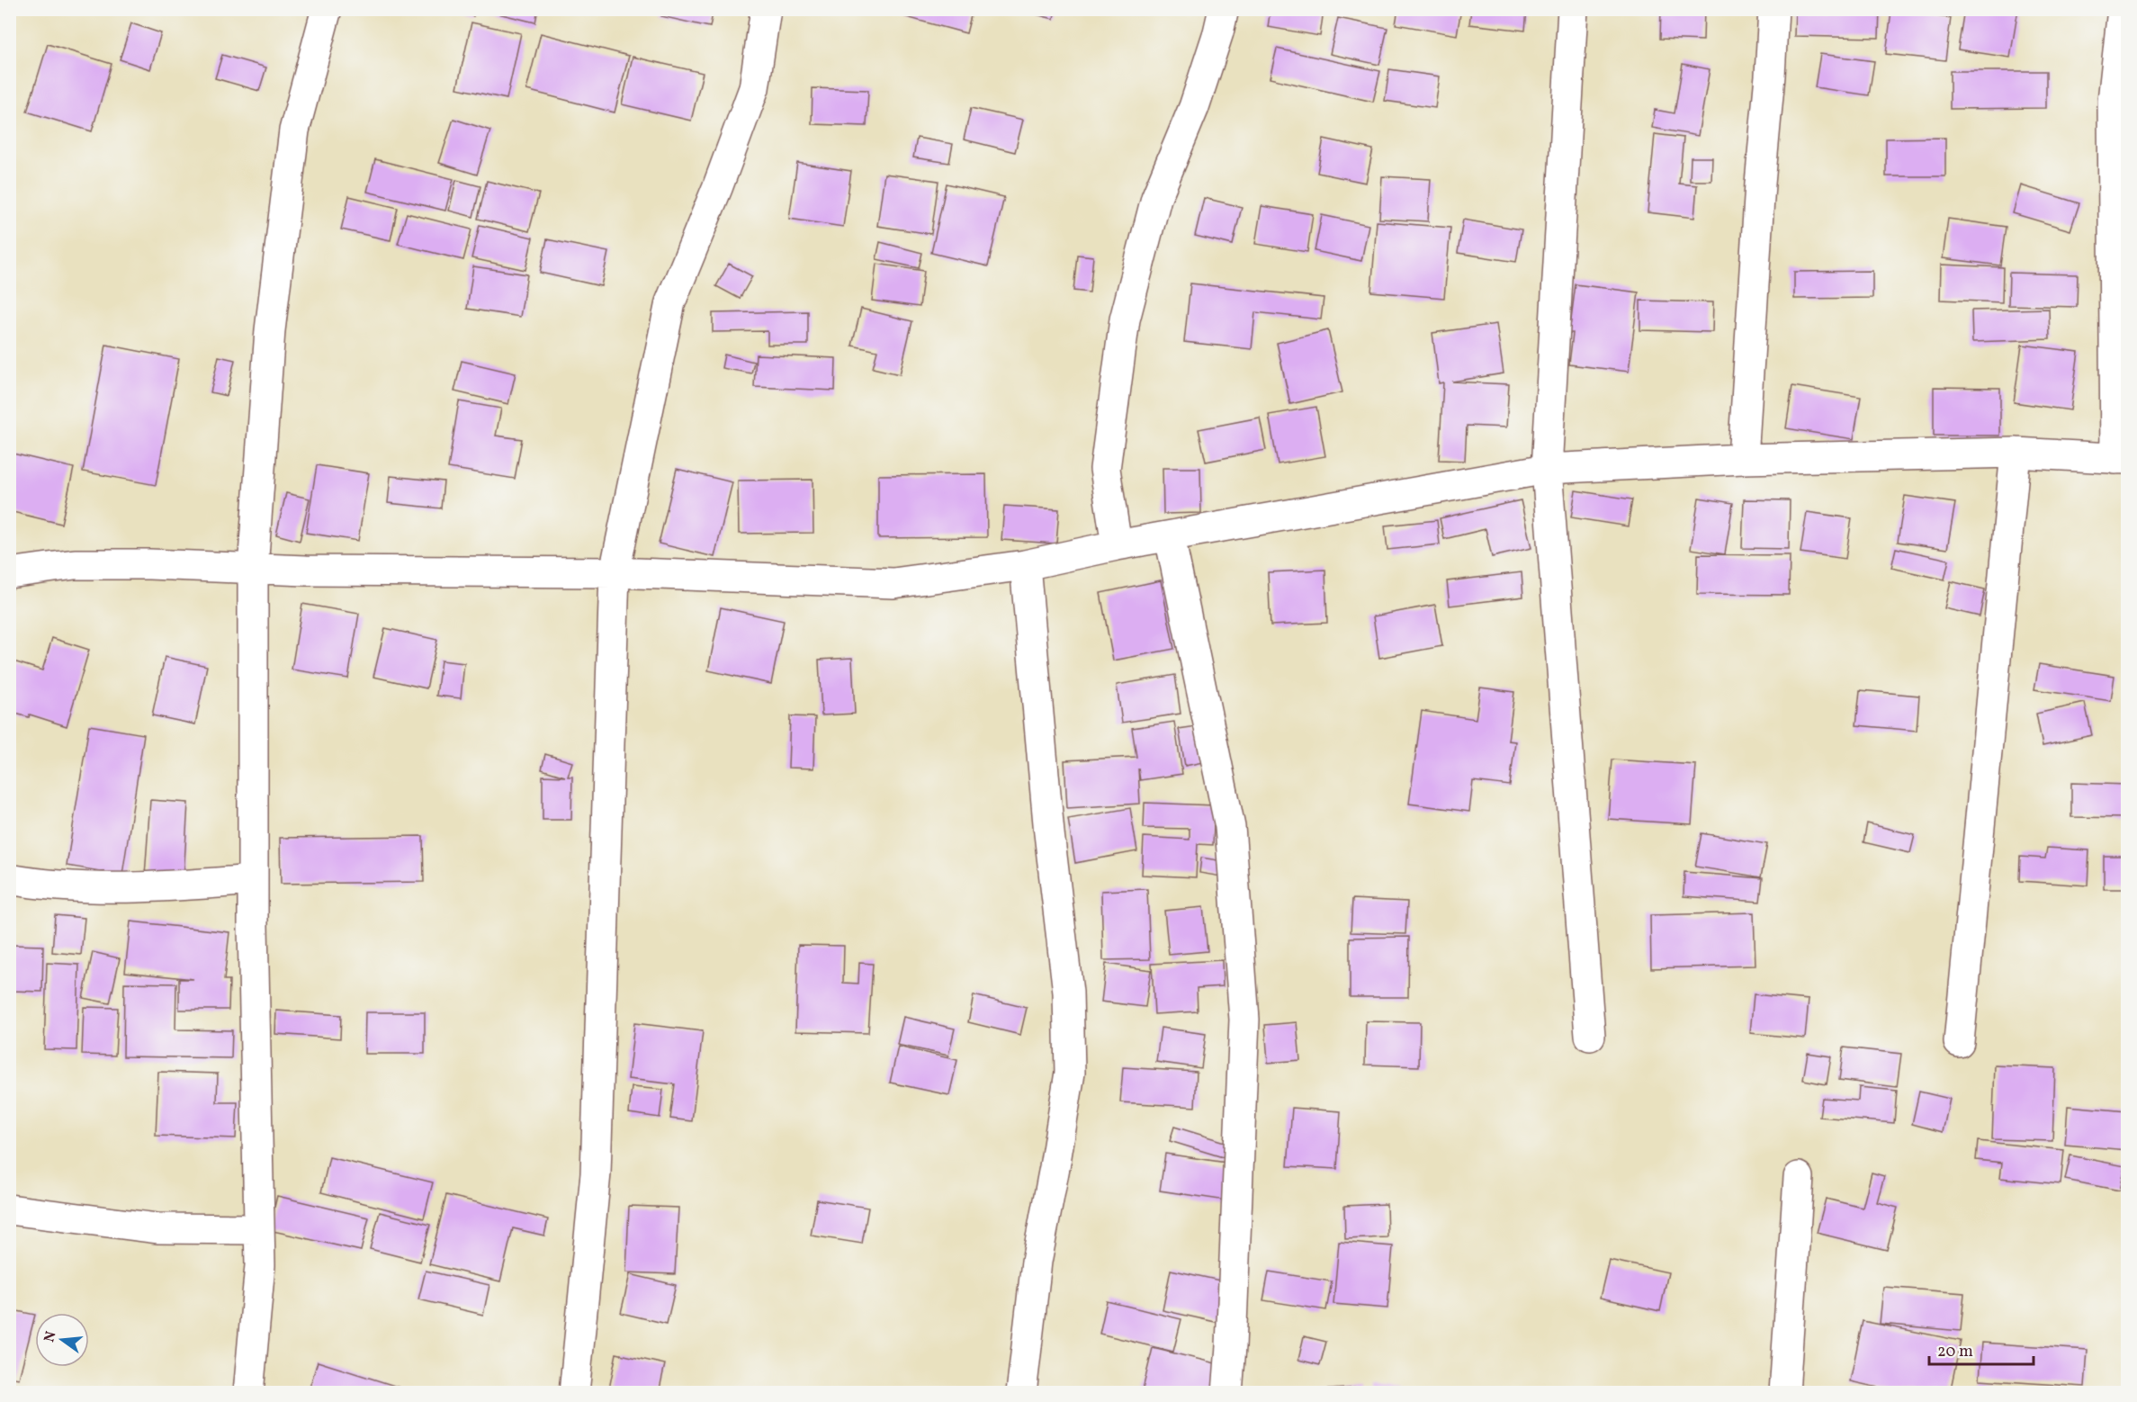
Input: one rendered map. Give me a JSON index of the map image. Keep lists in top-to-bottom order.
{
  "scale_bar": "20 m",
  "north": "left"
}
